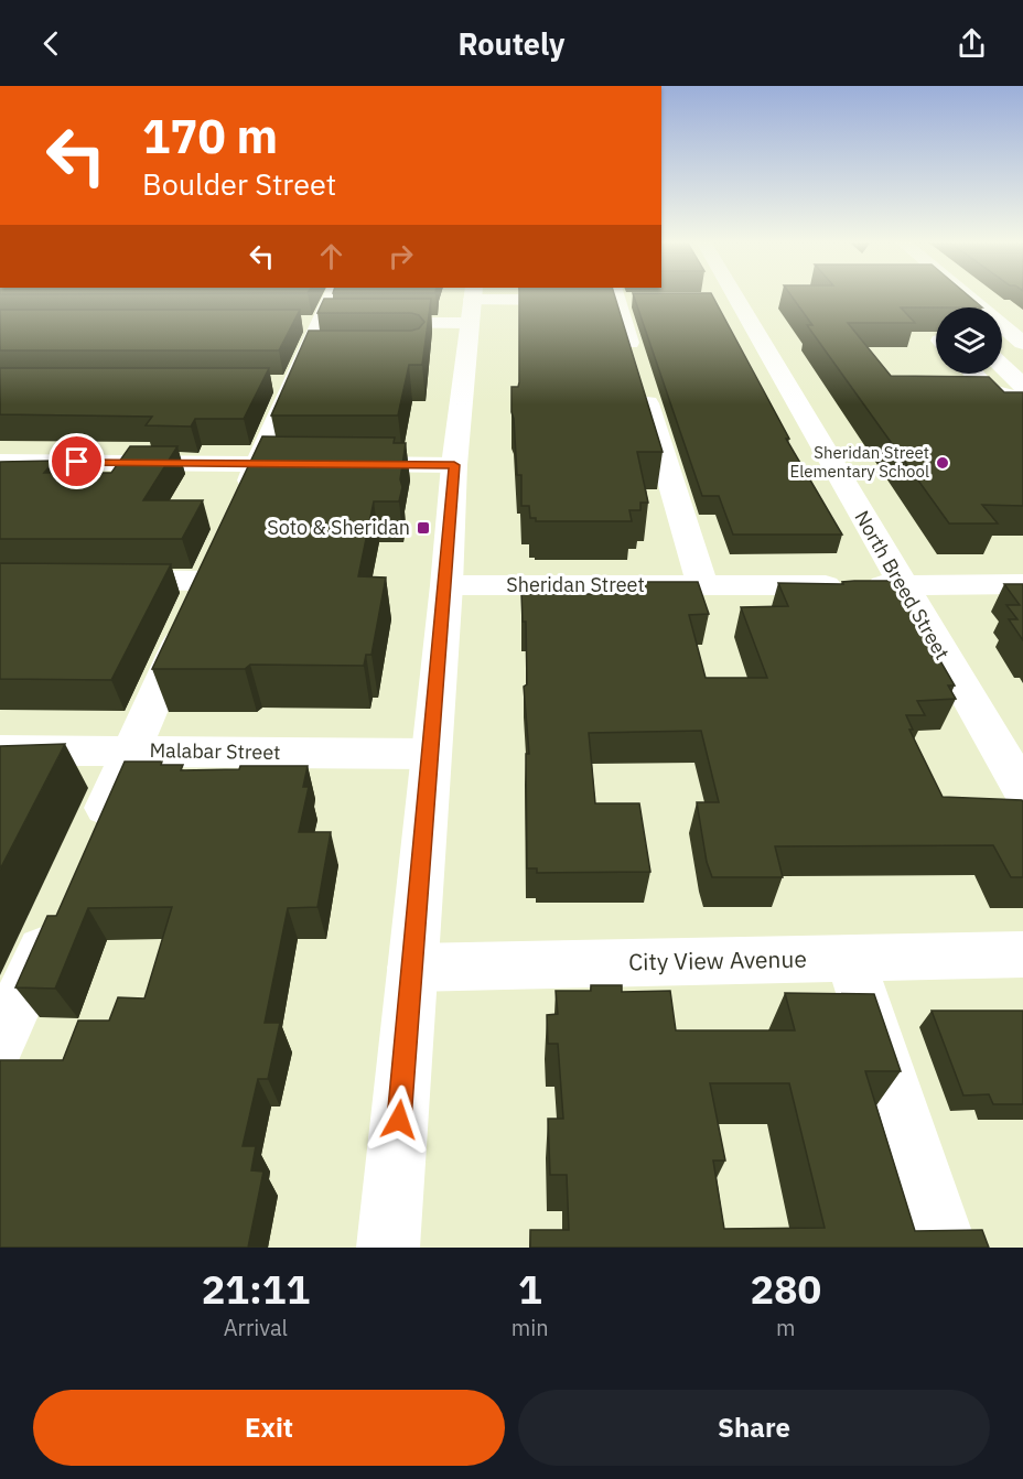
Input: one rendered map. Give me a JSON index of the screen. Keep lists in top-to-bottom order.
{
  "streets": {
    "street": [
      "Sheridan Street",
      "North Breed Street",
      "Malabar Street",
      "City View Avenue"
    ]
  },
  "crossings": [
    ["Sheridan Street", "North Breed Street"]
  ],
  "places": {
    "other": ["Sheridan Street Elementary School"],
    "transit": ["Soto & Sheridan"]
  },
  "page": {
    "header": "Routely",
    "turn": ["170 m", "Boulder Street"],
    "eta": [
      "21:11",
      "Arrival",
      "1",
      "min",
      "280",
      "m"
    ],
    "buttons": ["Exit", "Share"]
  }
}
